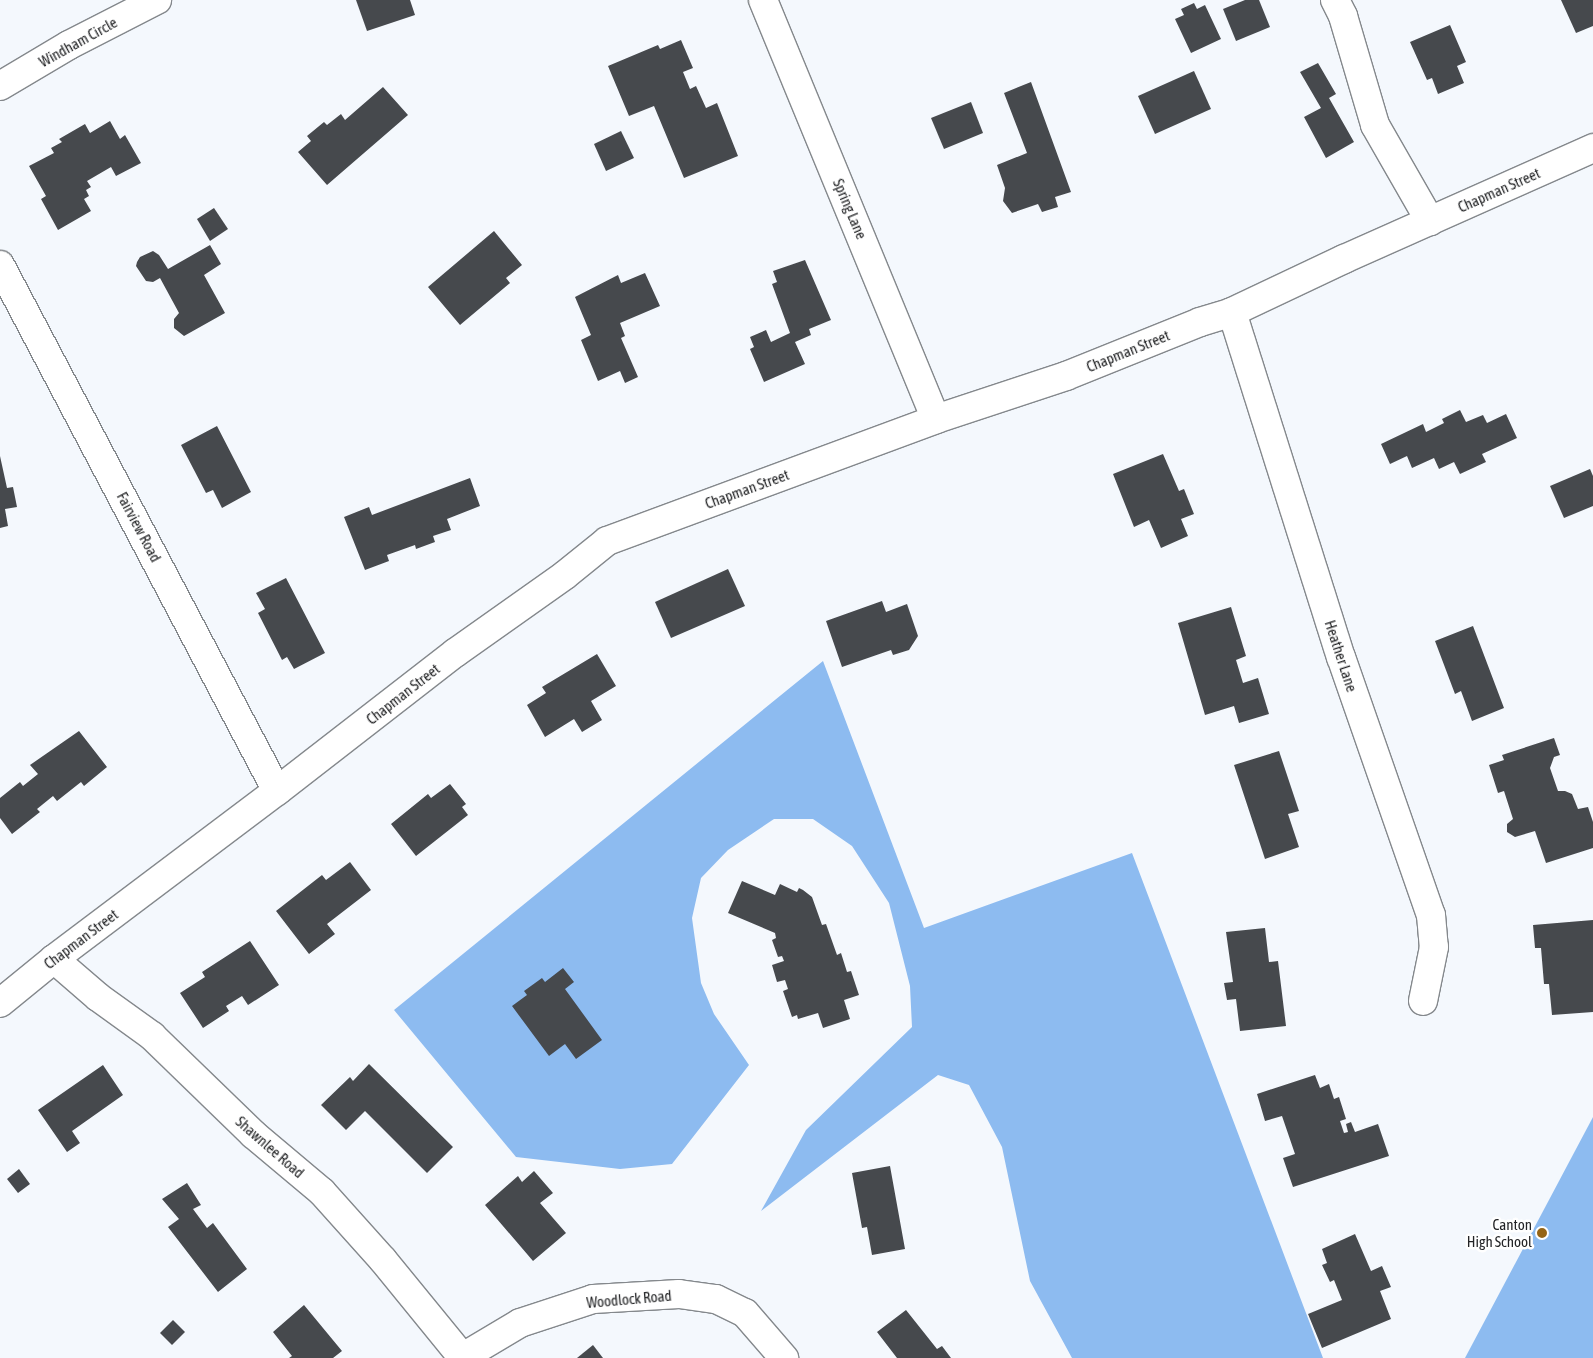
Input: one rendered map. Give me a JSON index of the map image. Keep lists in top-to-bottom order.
{
  "streets": {
    "street": [
      "Windham Circle",
      "Chapman Street",
      "Spring Lane",
      "Fairview Road",
      "Heather Lane",
      "Shawnlee Road",
      "Woodlock Road"
    ]
  },
  "crossings": [
    ["Chapman Street", "Spring Lane"],
    ["Chapman Street", "Fairview Road"],
    ["Chapman Street", "Heather Lane"],
    ["Chapman Street", "Shawnlee Road"],
    ["Shawnlee Road", "Woodlock Road"]
  ],
  "places": ["Canton High School"]
}
